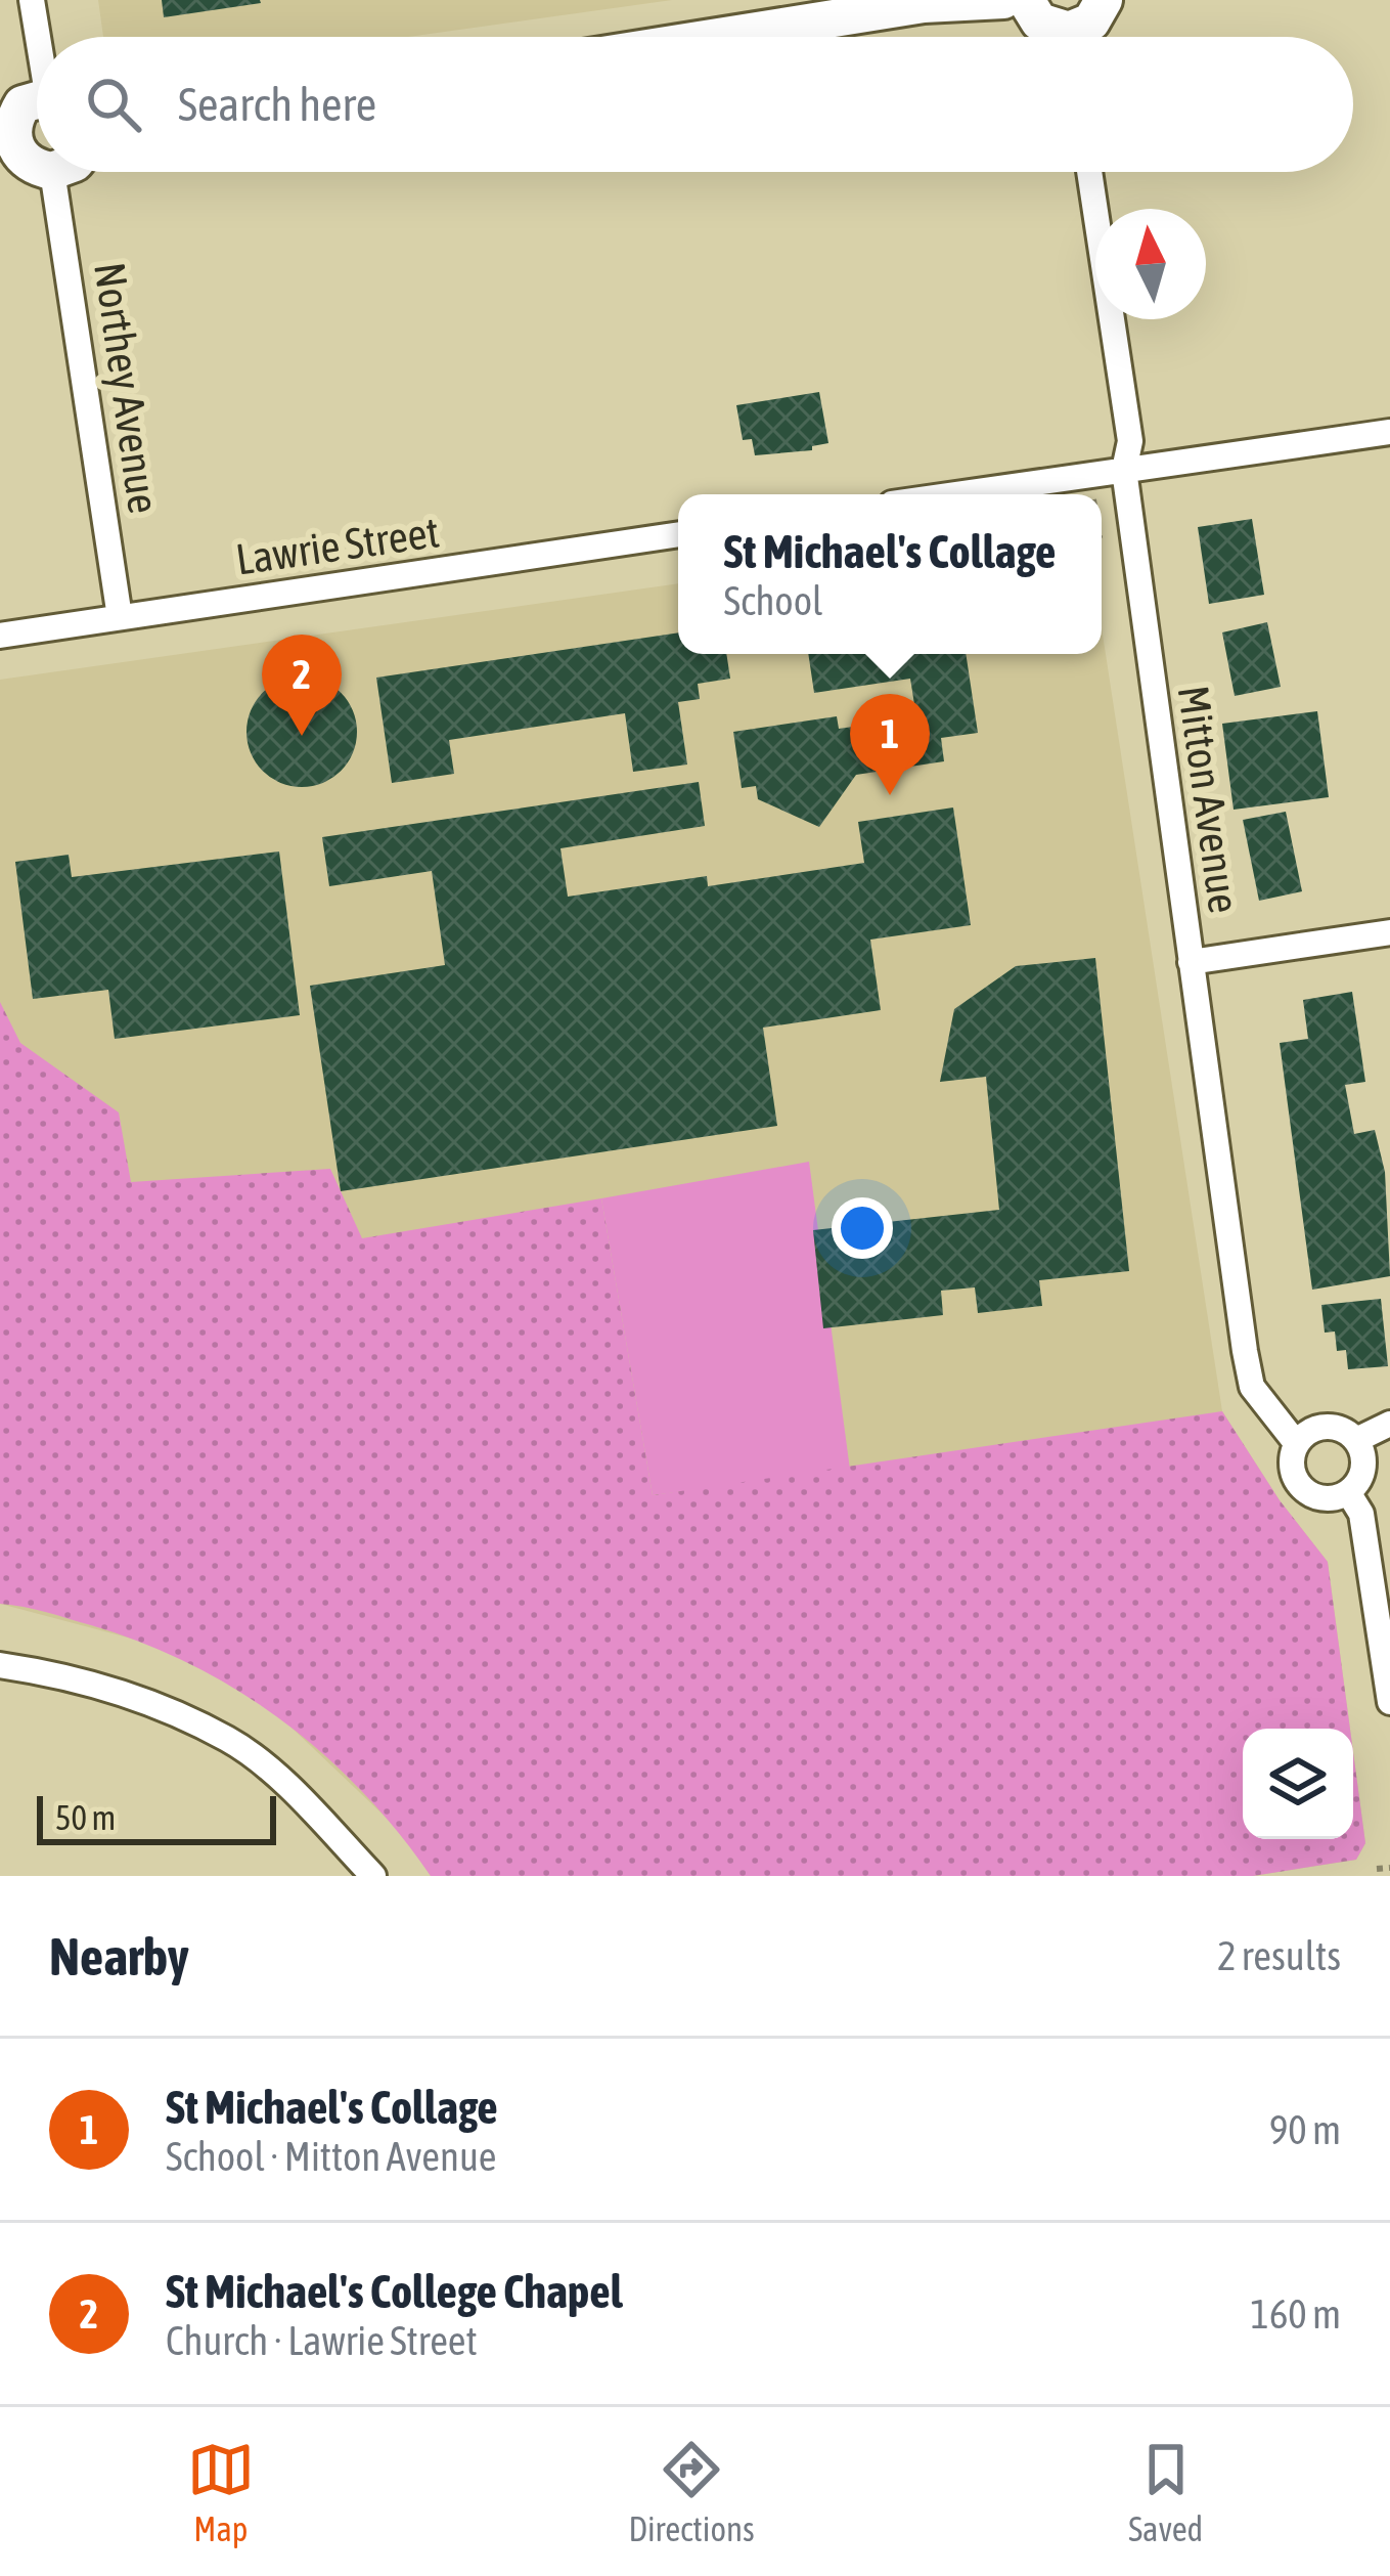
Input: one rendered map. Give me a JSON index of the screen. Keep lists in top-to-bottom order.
{
  "streets": {
    "street": ["Northey Avenue", "Lawrie Street", "Mitton Avenue"]
  },
  "crossings": [
    ["Northey Avenue", "Lawrie Street"]
  ],
  "scale_bar": "50 m",
  "north": "top",
  "page": {
    "search": "Search here",
    "popup": ["St Michael's Collage", "School"],
    "pins": ["2", "1"],
    "scale": "50 m",
    "heading": ["Nearby", "2 results"],
    "list": [
      {
        "mark": "1",
        "name": "St Michael's Collage",
        "note": "School · Mitton Avenue",
        "value": "90 m"
      },
      {
        "mark": "2",
        "name": "St Michael's College Chapel",
        "note": "Church · Lawrie Street",
        "value": "160 m"
      }
    ],
    "nav": ["Map", "Directions", "Saved"]
  }
}
